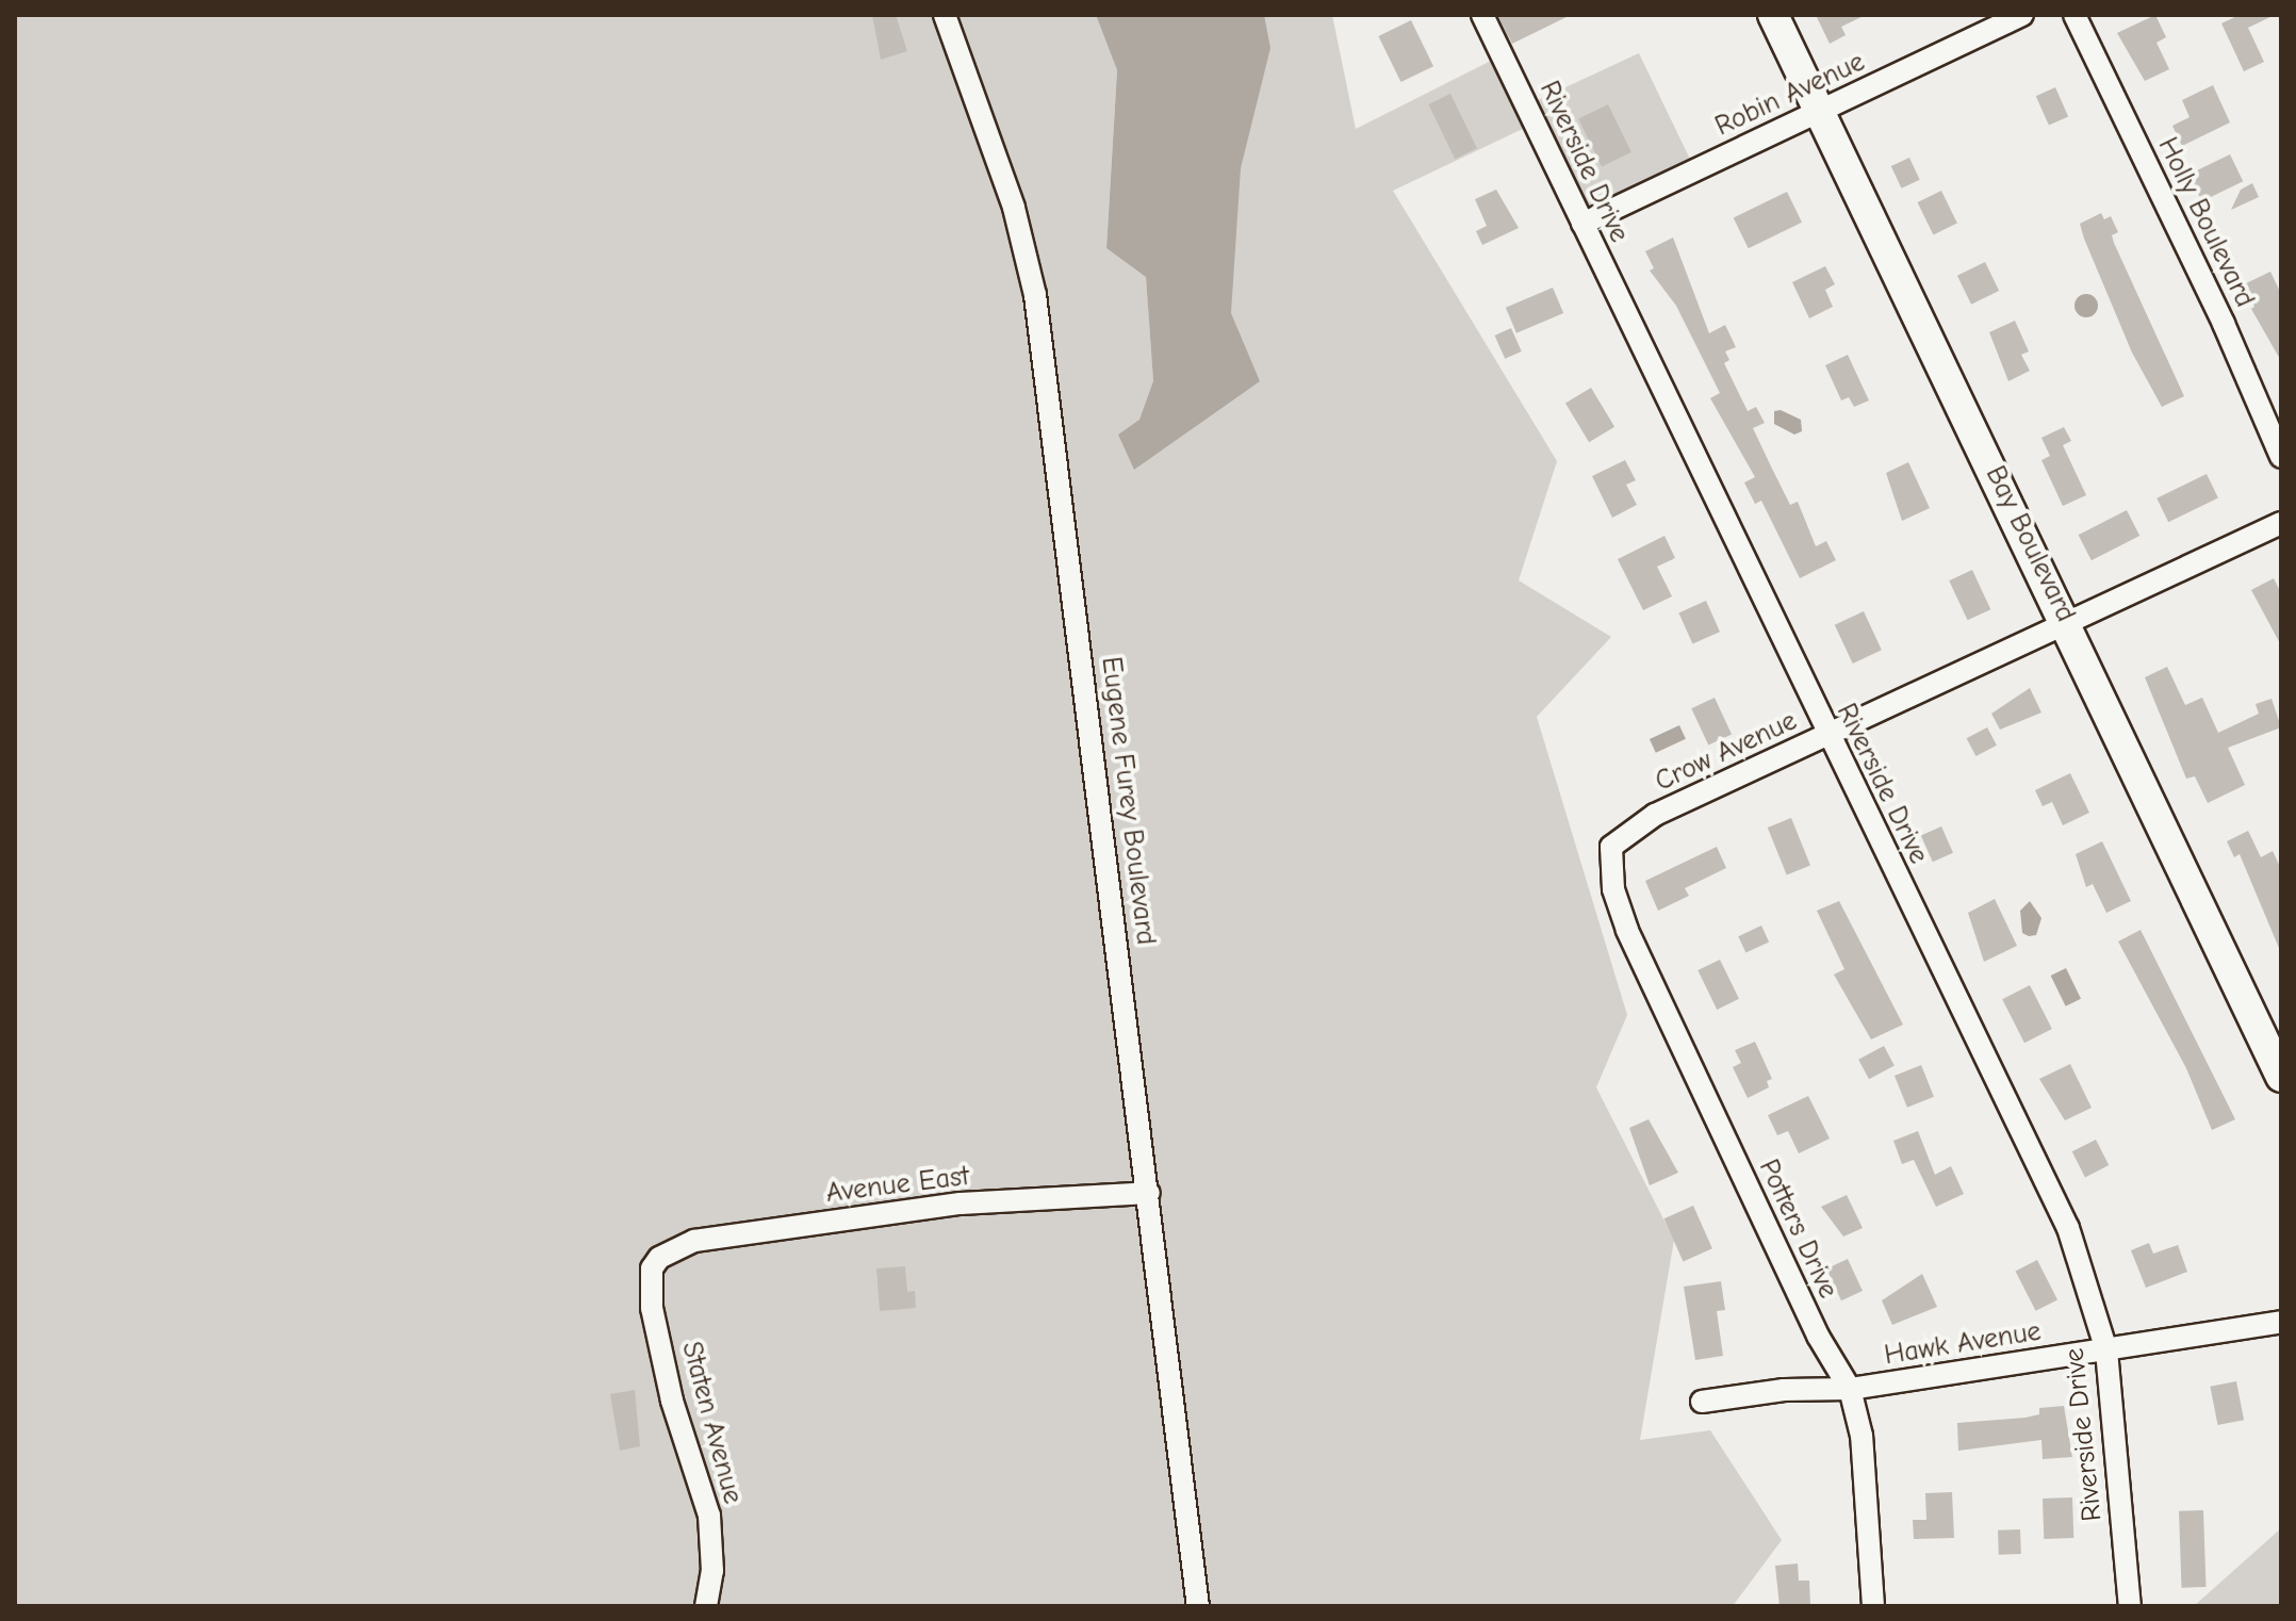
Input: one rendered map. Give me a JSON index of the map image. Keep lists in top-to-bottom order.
{
  "streets": {
    "street": [
      "Robin Avenue",
      "Riverside Drive",
      "Holly Boulevard",
      "Bay Boulevard",
      "Crow Avenue",
      "Eugene Furey Boulevard",
      "Avenue East",
      "Potters Drive",
      "Hawk Avenue",
      "Staten Avenue"
    ]
  },
  "crossings": [
    ["Robin Avenue", "Riverside Drive"],
    ["Robin Avenue", "Bay Boulevard"],
    ["Riverside Drive", "Crow Avenue"],
    ["Riverside Drive", "Hawk Avenue"],
    ["Bay Boulevard", "Crow Avenue"],
    ["Crow Avenue", "Potters Drive"],
    ["Eugene Furey Boulevard", "Avenue East"],
    ["Avenue East", "Staten Avenue"],
    ["Potters Drive", "Hawk Avenue"]
  ]
}
